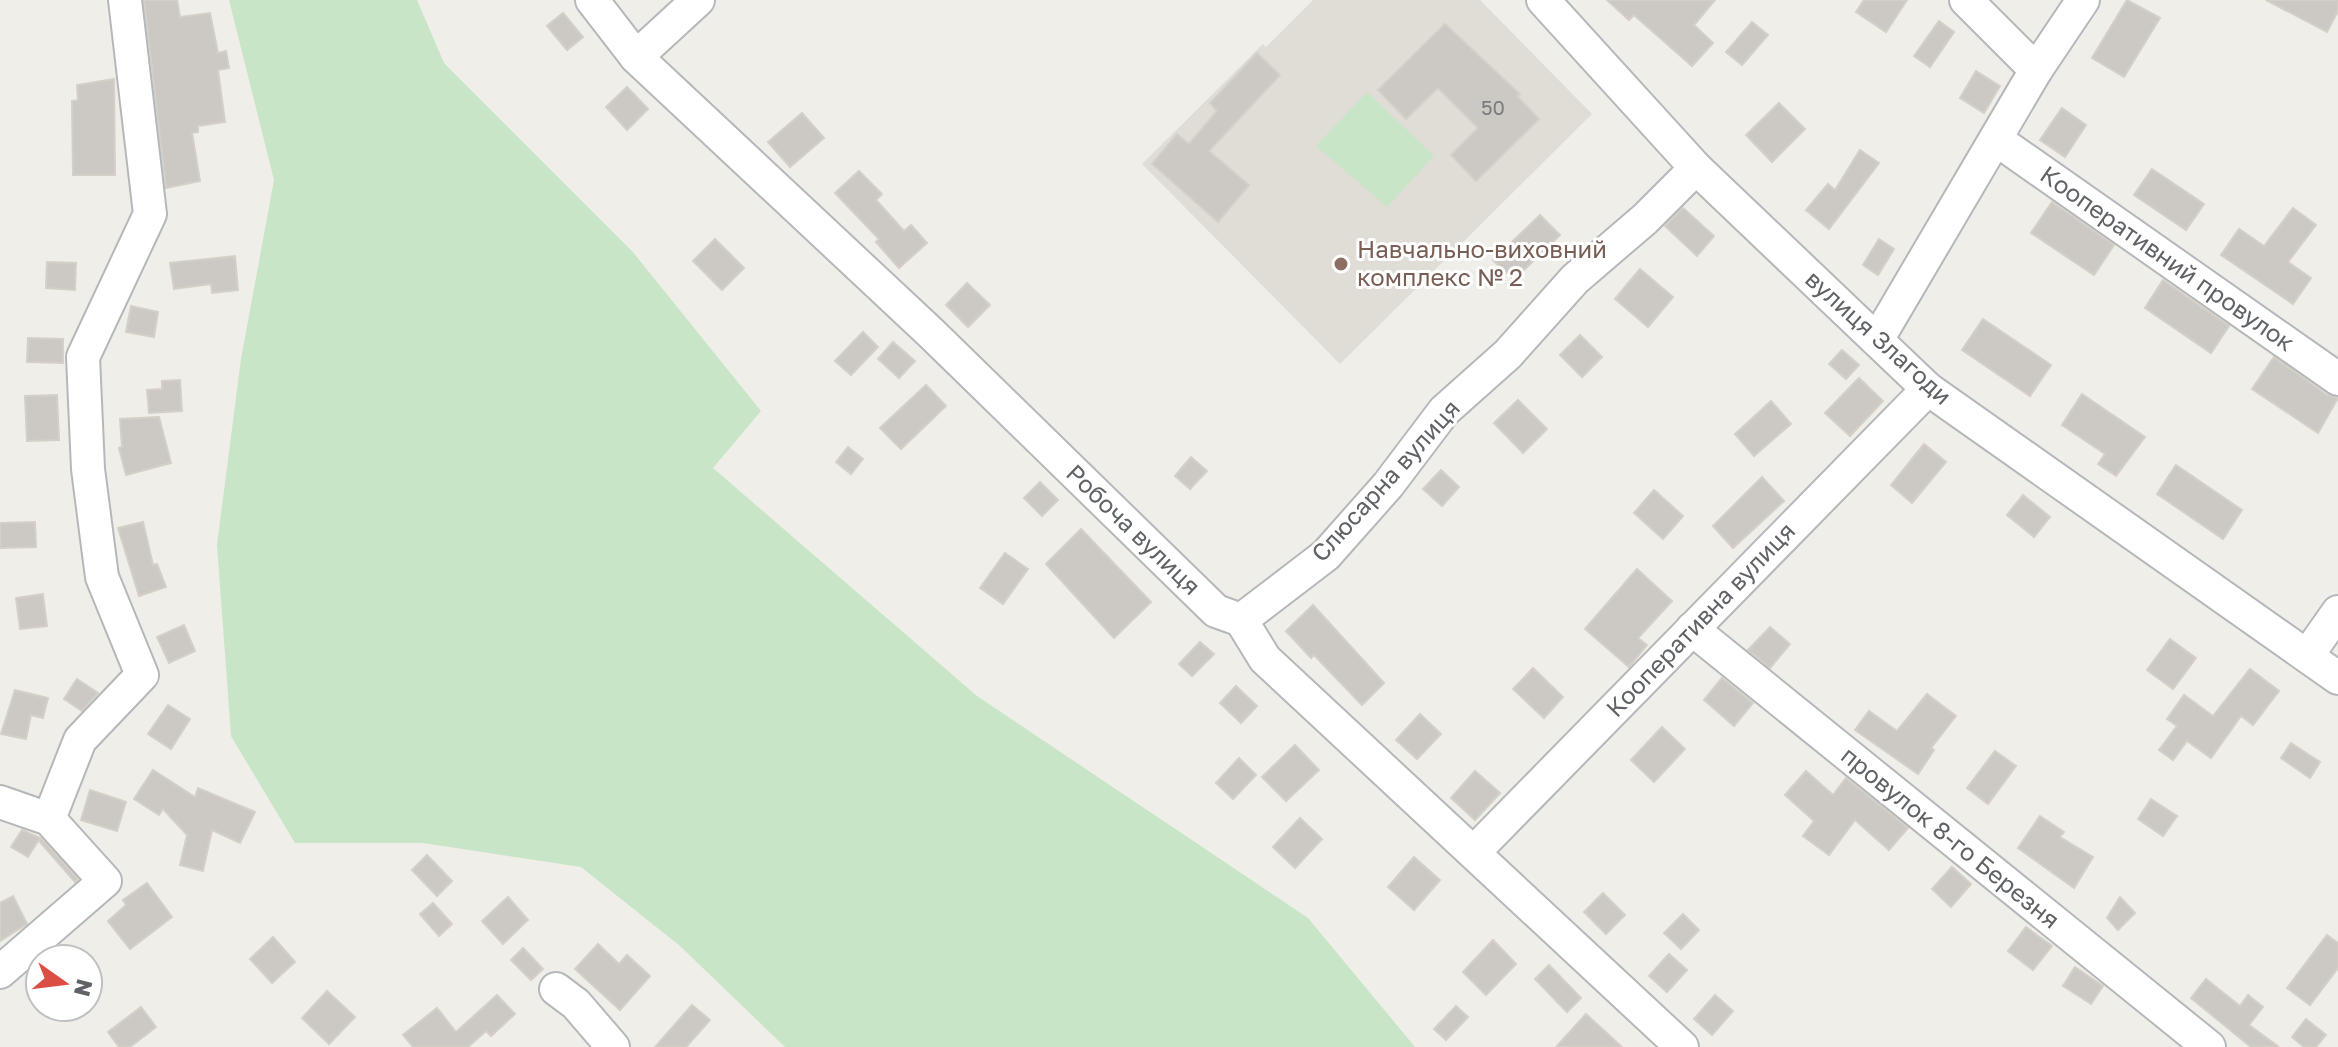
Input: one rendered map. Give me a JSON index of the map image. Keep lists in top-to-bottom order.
{
  "streets": {
    "street": [
      "Кооперативний провулок",
      "вулиця Злагоди",
      "Слюсарна вулиця",
      "Робоча вулиця",
      "Кооперативна вулиця",
      "провулок 8-го Березня"
    ]
  },
  "crossings": [
    ["вулиця Злагоди", "Слюсарна вулиця"],
    ["вулиця Злагоди", "Кооперативна вулиця"],
    ["Слюсарна вулиця", "Робоча вулиця"],
    ["Кооперативна вулиця", "провулок 8-го Березня"]
  ],
  "places": ["Навчально-виховний комплекс № 2"],
  "house_numbers": ["50"],
  "north": "right"
}
